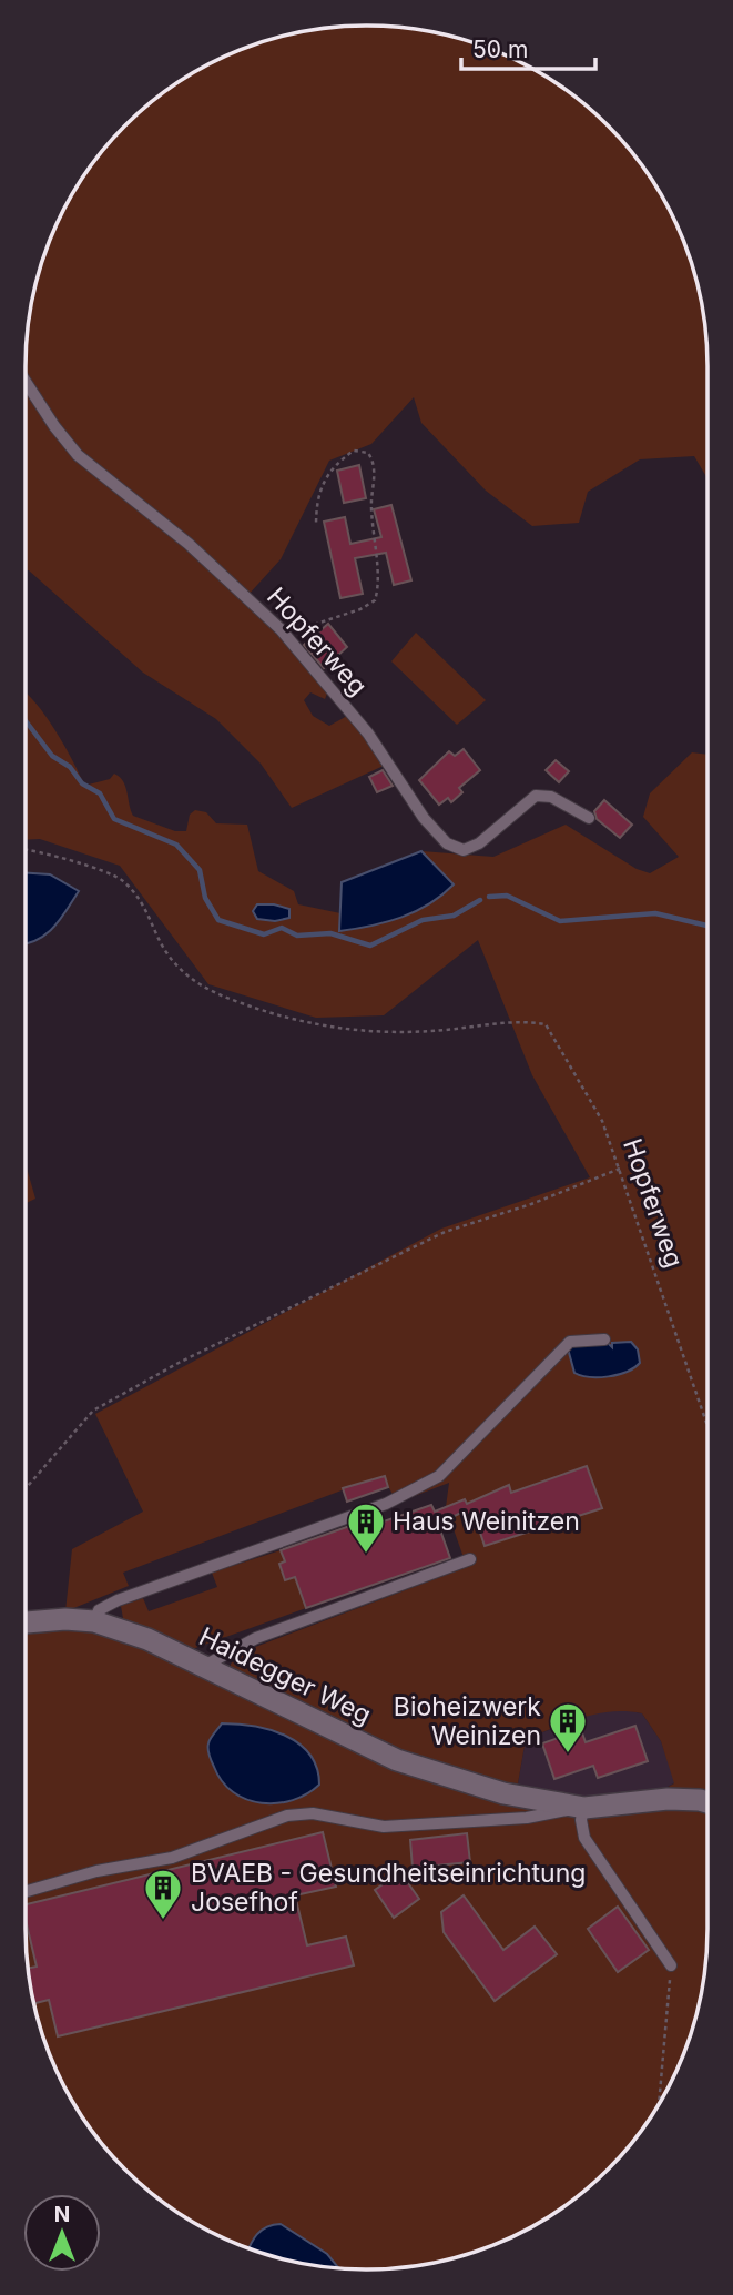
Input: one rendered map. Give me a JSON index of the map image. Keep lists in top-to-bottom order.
{
  "streets": {
    "street": ["Haidegger Weg"],
    "lane": ["Hopferweg"]
  },
  "places": {
    "building": ["Haus Weinitzen", "Bioheizwerk Weinizen", "BVAEB - Gesundheitseinrichtung Josefhof"]
  },
  "scale_bar": "50 m",
  "north": "top"
}
